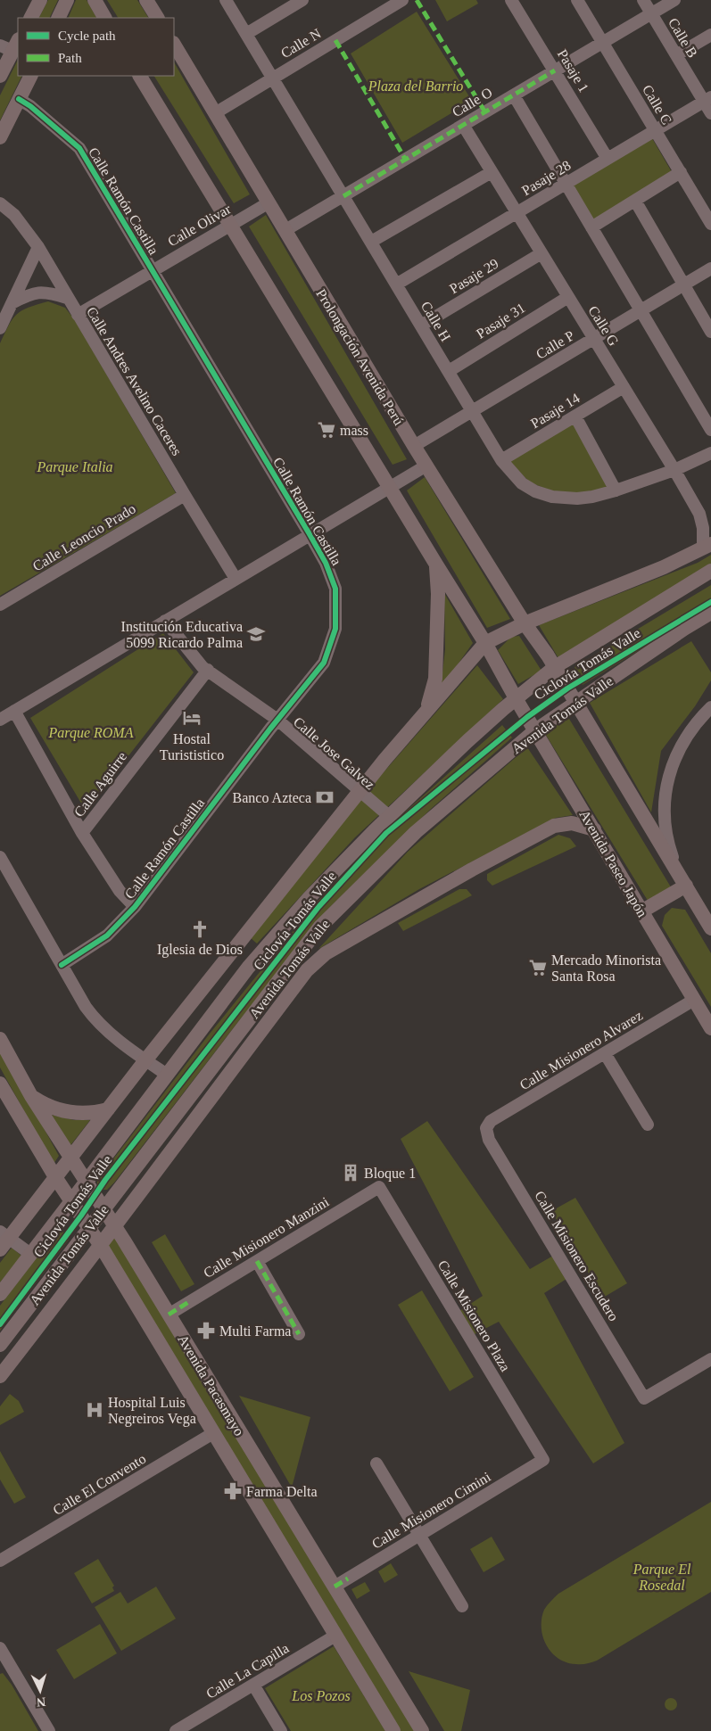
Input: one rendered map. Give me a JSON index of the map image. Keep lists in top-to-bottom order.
{
  "streets": {
    "main road": [
      "Prolongación Avenida Perú",
      "Avenida Tomás Valle",
      "Avenida Paseo Japón",
      "Avenida Pacasmayo"
    ],
    "street": [
      "Calle B",
      "Calle N",
      "Pasaje 1",
      "Calle O",
      "Calle C",
      "Pasaje 28",
      "Calle Ramón Castilla",
      "Calle Olivar",
      "Pasaje 29",
      "Pasaje 31",
      "Calle H",
      "Calle G",
      "Calle P",
      "Calle Andres Avelino Caceres",
      "Pasaje 14",
      "Calle Leoncio Prado",
      "Calle Jose Galvez",
      "Calle Aguirre",
      "Calle Misionero Alvarez",
      "Calle Misionero Manzini",
      "Calle Misionero Escudero",
      "Calle Misionero Plaza",
      "Calle El Convento",
      "Calle Misionero Cimini",
      "Calle La Capilla"
    ],
    "cycle path": ["Ciclovía Tomás Valle"]
  },
  "crossings": [
    ["Calle B", "Calle O"],
    ["Calle B", "Pasaje 28"],
    ["Calle N", "Calle H"],
    ["Calle N", "Prolongación Avenida Perú"],
    ["Pasaje 1", "Calle O"],
    ["Pasaje 1", "Pasaje 28"],
    ["Calle O", "Calle C"],
    ["Calle O", "Calle H"],
    ["Calle O", "Calle G"],
    ["Calle O", "Prolongación Avenida Perú"],
    ["Calle C", "Pasaje 28"],
    ["Pasaje 28", "Calle H"],
    ["Pasaje 28", "Calle G"],
    ["Calle Ramón Castilla", "Calle Olivar"],
    ["Calle Ramón Castilla", "Calle Jose Galvez"],
    ["Calle Olivar", "Prolongación Avenida Perú"],
    ["Calle Olivar", "Calle Andres Avelino Caceres"],
    ["Pasaje 29", "Calle H"],
    ["Pasaje 29", "Calle G"],
    ["Pasaje 31", "Calle H"],
    ["Pasaje 31", "Calle G"],
    ["Calle H", "Calle G"],
    ["Calle H", "Calle P"],
    ["Calle H", "Pasaje 14"],
    ["Calle G", "Calle P"],
    ["Calle G", "Pasaje 14"],
    ["Calle P", "Prolongación Avenida Perú"],
    ["Prolongación Avenida Perú", "Avenida Tomás Valle"],
    ["Calle Andres Avelino Caceres", "Calle Leoncio Prado"],
    ["Avenida Tomás Valle", "Calle Jose Galvez"],
    ["Avenida Tomás Valle", "Avenida Paseo Japón"],
    ["Avenida Tomás Valle", "Avenida Pacasmayo"],
    ["Calle Jose Galvez", "Calle Aguirre"],
    ["Avenida Paseo Japón", "Calle Misionero Alvarez"],
    ["Calle Misionero Alvarez", "Calle Misionero Escudero"],
    ["Calle Misionero Manzini", "Calle Misionero Plaza"],
    ["Calle Misionero Manzini", "Avenida Pacasmayo"],
    ["Calle Misionero Plaza", "Calle Misionero Cimini"],
    ["Avenida Pacasmayo", "Calle El Convento"],
    ["Avenida Pacasmayo", "Calle Misionero Cimini"],
    ["Avenida Pacasmayo", "Calle La Capilla"]
  ],
  "parks": [
    "Plaza del Barrio",
    "Parque Italia",
    "Parque ROMA",
    "Parque El Rosedal",
    "Los Pozos"
  ],
  "places": {
    "supermarket": ["mass", "Mercado Minorista Santa Rosa"],
    "school or university": ["Institución Educativa 5099 Ricardo Palma"],
    "hotel": ["Hostal Turististico"],
    "bank": ["Banco Azteca"],
    "church": ["Iglesia de Dios"],
    "building": ["Bloque 1"],
    "pharmacy": ["Multi Farma", "Farma Delta"],
    "hospital": ["Hospital Luis Negreiros Vega"]
  },
  "legend": ["Cycle path", "Path"],
  "north": "bottom"
}
